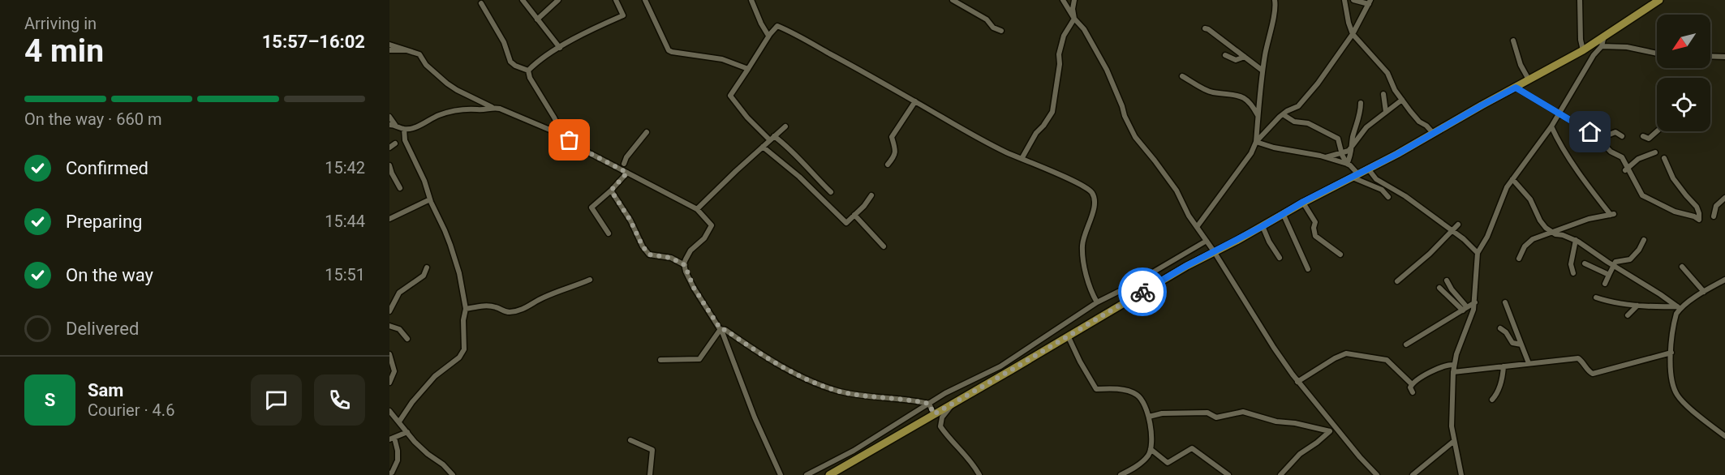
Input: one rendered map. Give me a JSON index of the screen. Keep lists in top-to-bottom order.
{
  "north": "bottom left",
  "page": {
    "heading": ["4 min", "Arriving in", "15:57–16:02"],
    "panel": ["Sam", "Courier · 4.6"],
    "bar": "On the way · 660 m",
    "list": [
      ["Confirmed", "15:42"],
      ["Preparing", "15:44"],
      ["On the way", "15:51"],
      "Delivered"
    ],
    "round": "S"
  }
}
